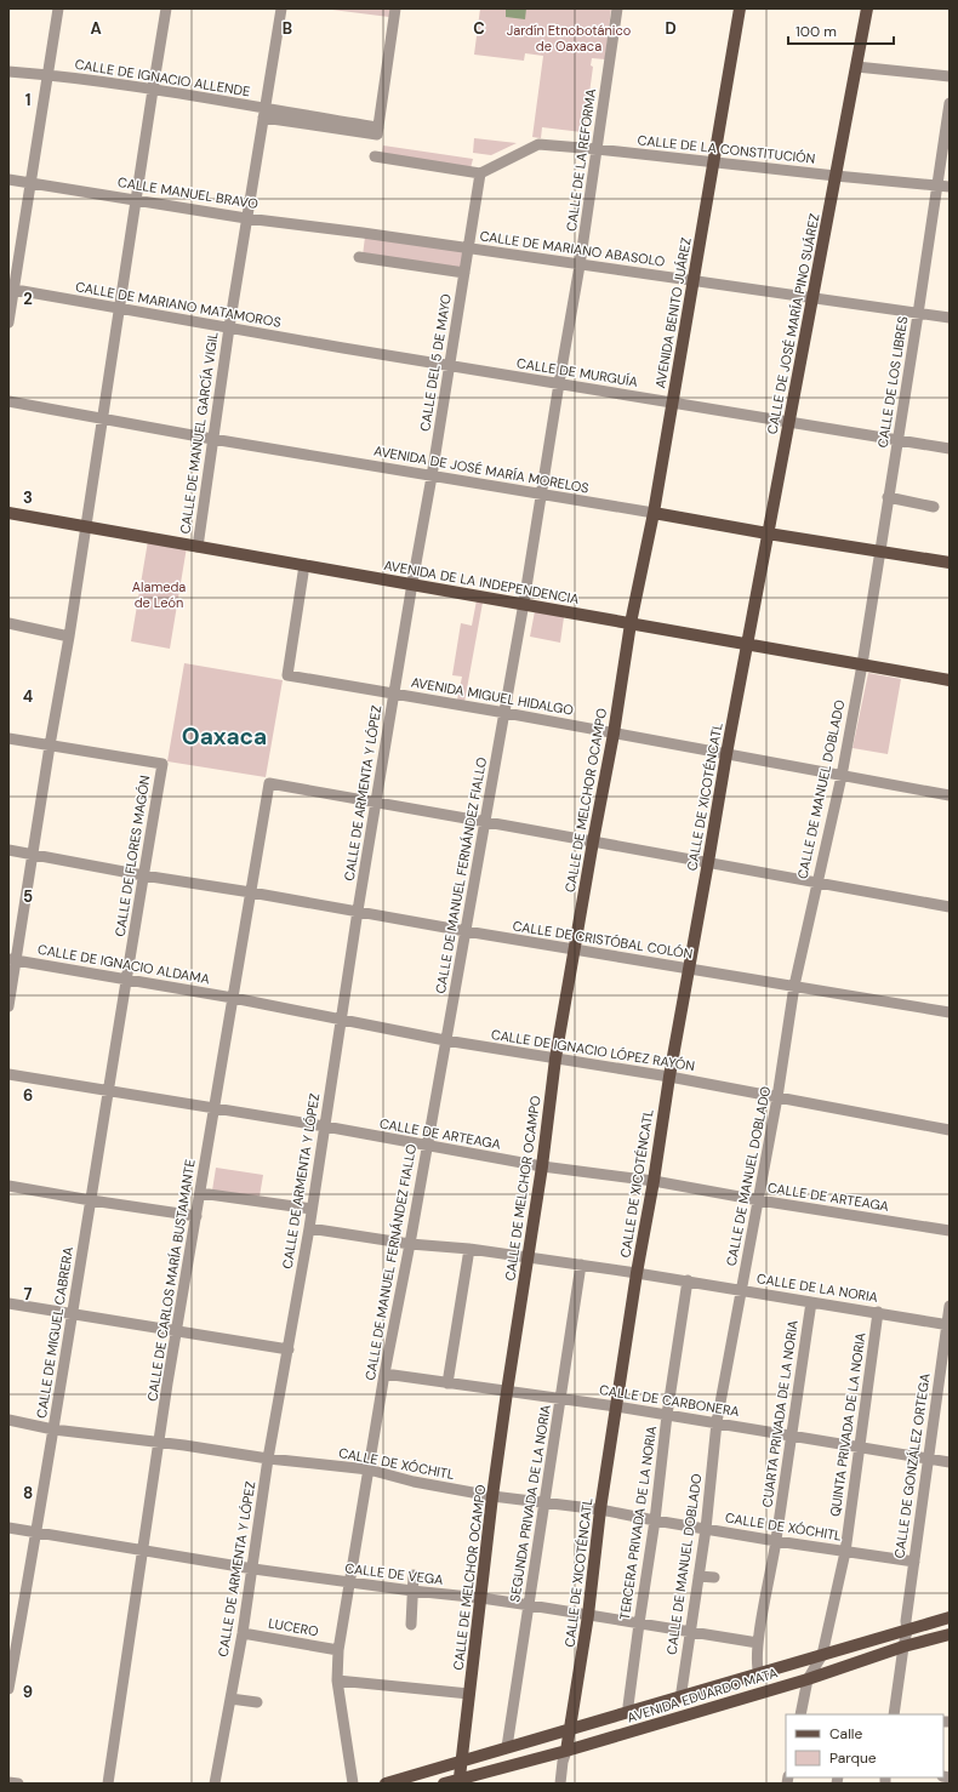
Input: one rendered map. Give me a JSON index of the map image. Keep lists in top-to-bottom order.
{
  "streets": {
    "main road": [
      "AVENIDA BENITO JUÁREZ",
      "CALLE DE JOSÉ MARÍA PINO SUÁREZ",
      "AVENIDA DE JOSÉ MARÍA MORELOS",
      "AVENIDA DE LA INDEPENDENCIA",
      "CALLE DE XICOTÉNCATL",
      "CALLE DE MELCHOR OCAMPO",
      "AVENIDA EDUARDO MATA"
    ],
    "street": [
      "CALLE DE IGNACIO ALLENDE",
      "CALLE DE LA CONSTITUCIÓN",
      "CALLE DE LA REFORMA",
      "CALLE MANUEL BRAVO",
      "CALLE DE MARIANO ABASOLO",
      "CALLE DE MARIANO MATAMOROS",
      "CALLE DEL 5 DE MAYO",
      "CALLE DE MURGUÍA",
      "CALLE DE LOS LIBRES",
      "CALLE DE MANUEL GARCÍA VIGIL",
      "AVENIDA MIGUEL HIDALGO",
      "CALLE DE MANUEL DOBLADO",
      "CALLE DE ARMENTA Y LÓPEZ",
      "CALLE DE FLORES MAGÓN",
      "CALLE DE MANUEL FERNÁNDEZ FIALLO",
      "CALLE DE CRISTÓBAL COLÓN",
      "CALLE DE IGNACIO ALDAMA",
      "CALLE DE IGNACIO LÓPEZ RAYÓN",
      "CALLE DE ARTEAGA",
      "CALLE DE CARLOS MARÍA BUSTAMANTE",
      "CALLE DE LA NORIA",
      "CALLE DE MIGUEL CABRERA",
      "CALLE DE CARBONERA",
      "CUARTA PRIVADA DE LA NORIA",
      "QUINTA PRIVADA DE LA NORIA",
      "CALLE DE XÓCHITL",
      "CALLE DE GONZÁLEZ ORTEGA",
      "SEGUNDA PRIVADA DE LA NORIA",
      "TERCERA PRIVADA DE LA NORIA",
      "CALLE DE VEGA",
      "LUCERO"
    ]
  },
  "crossings": [
    ["CALLE DE IGNACIO ALLENDE", "CALLE DE MANUEL GARCÍA VIGIL"],
    ["CALLE DE LA CONSTITUCIÓN", "CALLE DE LA REFORMA"],
    ["CALLE DE LA CONSTITUCIÓN", "AVENIDA BENITO JUÁREZ"],
    ["CALLE DE LA CONSTITUCIÓN", "CALLE DE JOSÉ MARÍA PINO SUÁREZ"],
    ["CALLE DE LA CONSTITUCIÓN", "CALLE DEL 5 DE MAYO"],
    ["CALLE DE LA CONSTITUCIÓN", "CALLE DE LOS LIBRES"],
    ["CALLE DE LA REFORMA", "CALLE DE MARIANO ABASOLO"],
    ["CALLE DE LA REFORMA", "CALLE DE MURGUÍA"],
    ["CALLE DE LA REFORMA", "AVENIDA DE JOSÉ MARÍA MORELOS"],
    ["CALLE DE LA REFORMA", "AVENIDA DE LA INDEPENDENCIA"],
    ["CALLE DE LA REFORMA", "CALLE DE MANUEL FERNÁNDEZ FIALLO"],
    ["CALLE MANUEL BRAVO", "CALLE DE MARIANO ABASOLO"],
    ["CALLE MANUEL BRAVO", "CALLE DE MANUEL GARCÍA VIGIL"],
    ["CALLE DE MARIANO ABASOLO", "AVENIDA BENITO JUÁREZ"],
    ["CALLE DE MARIANO ABASOLO", "CALLE DE JOSÉ MARÍA PINO SUÁREZ"],
    ["CALLE DE MARIANO ABASOLO", "CALLE DEL 5 DE MAYO"],
    ["CALLE DE MARIANO ABASOLO", "CALLE DE LOS LIBRES"],
    ["CALLE DE MARIANO MATAMOROS", "CALLE DE MURGUÍA"],
    ["CALLE DE MARIANO MATAMOROS", "CALLE DE MANUEL GARCÍA VIGIL"],
    ["AVENIDA BENITO JUÁREZ", "CALLE DE MURGUÍA"],
    ["AVENIDA BENITO JUÁREZ", "AVENIDA DE JOSÉ MARÍA MORELOS"],
    ["AVENIDA BENITO JUÁREZ", "AVENIDA DE LA INDEPENDENCIA"],
    ["AVENIDA BENITO JUÁREZ", "CALLE DE MELCHOR OCAMPO"],
    ["CALLE DE JOSÉ MARÍA PINO SUÁREZ", "CALLE DE MURGUÍA"],
    ["CALLE DE JOSÉ MARÍA PINO SUÁREZ", "AVENIDA DE JOSÉ MARÍA MORELOS"],
    ["CALLE DE JOSÉ MARÍA PINO SUÁREZ", "AVENIDA DE LA INDEPENDENCIA"],
    ["CALLE DE JOSÉ MARÍA PINO SUÁREZ", "CALLE DE XICOTÉNCATL"],
    ["CALLE DEL 5 DE MAYO", "CALLE DE MURGUÍA"],
    ["CALLE DEL 5 DE MAYO", "AVENIDA DE JOSÉ MARÍA MORELOS"],
    ["CALLE DEL 5 DE MAYO", "AVENIDA DE LA INDEPENDENCIA"],
    ["CALLE DEL 5 DE MAYO", "CALLE DE ARMENTA Y LÓPEZ"],
    ["CALLE DE MURGUÍA", "CALLE DE LOS LIBRES"],
    ["CALLE DE LOS LIBRES", "AVENIDA DE JOSÉ MARÍA MORELOS"],
    ["CALLE DE LOS LIBRES", "AVENIDA DE LA INDEPENDENCIA"],
    ["CALLE DE LOS LIBRES", "CALLE DE MANUEL DOBLADO"],
    ["CALLE DE MANUEL GARCÍA VIGIL", "AVENIDA DE JOSÉ MARÍA MORELOS"],
    ["CALLE DE MANUEL GARCÍA VIGIL", "AVENIDA DE LA INDEPENDENCIA"],
    ["AVENIDA DE LA INDEPENDENCIA", "AVENIDA MIGUEL HIDALGO"],
    ["AVENIDA DE LA INDEPENDENCIA", "CALLE DE MANUEL DOBLADO"],
    ["AVENIDA DE LA INDEPENDENCIA", "CALLE DE ARMENTA Y LÓPEZ"],
    ["AVENIDA DE LA INDEPENDENCIA", "CALLE DE XICOTÉNCATL"],
    ["AVENIDA DE LA INDEPENDENCIA", "CALLE DE MELCHOR OCAMPO"],
    ["AVENIDA DE LA INDEPENDENCIA", "CALLE DE MANUEL FERNÁNDEZ FIALLO"],
    ["AVENIDA MIGUEL HIDALGO", "CALLE DE MANUEL DOBLADO"],
    ["AVENIDA MIGUEL HIDALGO", "CALLE DE ARMENTA Y LÓPEZ"],
    ["AVENIDA MIGUEL HIDALGO", "CALLE DE XICOTÉNCATL"],
    ["AVENIDA MIGUEL HIDALGO", "CALLE DE MELCHOR OCAMPO"],
    ["AVENIDA MIGUEL HIDALGO", "CALLE DE MANUEL FERNÁNDEZ FIALLO"],
    ["CALLE DE MANUEL DOBLADO", "CALLE DE CRISTÓBAL COLÓN"],
    ["CALLE DE MANUEL DOBLADO", "CALLE DE IGNACIO LÓPEZ RAYÓN"],
    ["CALLE DE MANUEL DOBLADO", "CALLE DE ARTEAGA"],
    ["CALLE DE MANUEL DOBLADO", "CALLE DE LA NORIA"],
    ["CALLE DE MANUEL DOBLADO", "CALLE DE CARBONERA"],
    ["CALLE DE MANUEL DOBLADO", "CALLE DE XÓCHITL"],
    ["CALLE DE MANUEL DOBLADO", "CALLE DE VEGA"],
    ["CALLE DE MANUEL DOBLADO", "AVENIDA EDUARDO MATA"],
    ["CALLE DE ARMENTA Y LÓPEZ", "CALLE DE CRISTÓBAL COLÓN"],
    ["CALLE DE ARMENTA Y LÓPEZ", "CALLE DE IGNACIO LÓPEZ RAYÓN"],
    ["CALLE DE ARMENTA Y LÓPEZ", "CALLE DE ARTEAGA"],
    ["CALLE DE ARMENTA Y LÓPEZ", "CALLE DE CARLOS MARÍA BUSTAMANTE"],
    ["CALLE DE ARMENTA Y LÓPEZ", "CALLE DE LA NORIA"],
    ["CALLE DE ARMENTA Y LÓPEZ", "CALLE DE XÓCHITL"],
    ["CALLE DE ARMENTA Y LÓPEZ", "CALLE DE VEGA"],
    ["CALLE DE ARMENTA Y LÓPEZ", "LUCERO"],
    ["CALLE DE XICOTÉNCATL", "CALLE DE CRISTÓBAL COLÓN"],
    ["CALLE DE XICOTÉNCATL", "CALLE DE IGNACIO LÓPEZ RAYÓN"],
    ["CALLE DE XICOTÉNCATL", "CALLE DE ARTEAGA"],
    ["CALLE DE XICOTÉNCATL", "CALLE DE LA NORIA"],
    ["CALLE DE XICOTÉNCATL", "CALLE DE CARBONERA"],
    ["CALLE DE XICOTÉNCATL", "CALLE DE XÓCHITL"],
    ["CALLE DE XICOTÉNCATL", "CALLE DE VEGA"],
    ["CALLE DE XICOTÉNCATL", "AVENIDA EDUARDO MATA"],
    ["CALLE DE MELCHOR OCAMPO", "CALLE DE CRISTÓBAL COLÓN"],
    ["CALLE DE MELCHOR OCAMPO", "CALLE DE IGNACIO LÓPEZ RAYÓN"],
    ["CALLE DE MELCHOR OCAMPO", "CALLE DE ARTEAGA"],
    ["CALLE DE MELCHOR OCAMPO", "CALLE DE LA NORIA"],
    ["CALLE DE MELCHOR OCAMPO", "CALLE DE CARBONERA"],
    ["CALLE DE MELCHOR OCAMPO", "CALLE DE XÓCHITL"],
    ["CALLE DE MELCHOR OCAMPO", "CALLE DE VEGA"],
    ["CALLE DE MELCHOR OCAMPO", "AVENIDA EDUARDO MATA"],
    ["CALLE DE FLORES MAGÓN", "CALLE DE CRISTÓBAL COLÓN"],
    ["CALLE DE FLORES MAGÓN", "CALLE DE IGNACIO ALDAMA"],
    ["CALLE DE FLORES MAGÓN", "CALLE DE MIGUEL CABRERA"],
    ["CALLE DE MANUEL FERNÁNDEZ FIALLO", "CALLE DE CRISTÓBAL COLÓN"],
    ["CALLE DE MANUEL FERNÁNDEZ FIALLO", "CALLE DE IGNACIO LÓPEZ RAYÓN"],
    ["CALLE DE MANUEL FERNÁNDEZ FIALLO", "CALLE DE ARTEAGA"],
    ["CALLE DE MANUEL FERNÁNDEZ FIALLO", "CALLE DE LA NORIA"],
    ["CALLE DE MANUEL FERNÁNDEZ FIALLO", "CALLE DE CARBONERA"],
    ["CALLE DE MANUEL FERNÁNDEZ FIALLO", "CALLE DE XÓCHITL"],
    ["CALLE DE MANUEL FERNÁNDEZ FIALLO", "CALLE DE VEGA"],
    ["CALLE DE MANUEL FERNÁNDEZ FIALLO", "LUCERO"],
    ["CALLE DE CRISTÓBAL COLÓN", "CALLE DE CARLOS MARÍA BUSTAMANTE"],
    ["CALLE DE IGNACIO ALDAMA", "CALLE DE IGNACIO LÓPEZ RAYÓN"],
    ["CALLE DE IGNACIO ALDAMA", "CALLE DE CARLOS MARÍA BUSTAMANTE"],
    ["CALLE DE IGNACIO ALDAMA", "CALLE DE MIGUEL CABRERA"],
    ["CALLE DE IGNACIO LÓPEZ RAYÓN", "CALLE DE CARLOS MARÍA BUSTAMANTE"],
    ["CALLE DE ARTEAGA", "CALLE DE CARLOS MARÍA BUSTAMANTE"],
    ["CALLE DE ARTEAGA", "CALLE DE MIGUEL CABRERA"],
    ["CALLE DE CARLOS MARÍA BUSTAMANTE", "CALLE DE XÓCHITL"],
    ["CALLE DE CARLOS MARÍA BUSTAMANTE", "CALLE DE VEGA"],
    ["CALLE DE LA NORIA", "CUARTA PRIVADA DE LA NORIA"],
    ["CALLE DE LA NORIA", "QUINTA PRIVADA DE LA NORIA"],
    ["CALLE DE LA NORIA", "CALLE DE GONZÁLEZ ORTEGA"],
    ["CALLE DE LA NORIA", "SEGUNDA PRIVADA DE LA NORIA"],
    ["CALLE DE LA NORIA", "TERCERA PRIVADA DE LA NORIA"],
    ["CALLE DE MIGUEL CABRERA", "CALLE DE XÓCHITL"],
    ["CALLE DE MIGUEL CABRERA", "CALLE DE VEGA"],
    ["CALLE DE CARBONERA", "CUARTA PRIVADA DE LA NORIA"],
    ["CALLE DE CARBONERA", "QUINTA PRIVADA DE LA NORIA"],
    ["CALLE DE CARBONERA", "CALLE DE GONZÁLEZ ORTEGA"],
    ["CALLE DE CARBONERA", "SEGUNDA PRIVADA DE LA NORIA"],
    ["CALLE DE CARBONERA", "TERCERA PRIVADA DE LA NORIA"],
    ["CUARTA PRIVADA DE LA NORIA", "CALLE DE XÓCHITL"],
    ["CUARTA PRIVADA DE LA NORIA", "CALLE DE VEGA"],
    ["CUARTA PRIVADA DE LA NORIA", "AVENIDA EDUARDO MATA"],
    ["QUINTA PRIVADA DE LA NORIA", "CALLE DE XÓCHITL"],
    ["QUINTA PRIVADA DE LA NORIA", "AVENIDA EDUARDO MATA"],
    ["CALLE DE XÓCHITL", "CALLE DE GONZÁLEZ ORTEGA"],
    ["CALLE DE XÓCHITL", "SEGUNDA PRIVADA DE LA NORIA"],
    ["CALLE DE XÓCHITL", "TERCERA PRIVADA DE LA NORIA"],
    ["CALLE DE GONZÁLEZ ORTEGA", "AVENIDA EDUARDO MATA"],
    ["SEGUNDA PRIVADA DE LA NORIA", "CALLE DE VEGA"],
    ["SEGUNDA PRIVADA DE LA NORIA", "AVENIDA EDUARDO MATA"],
    ["TERCERA PRIVADA DE LA NORIA", "CALLE DE VEGA"],
    ["TERCERA PRIVADA DE LA NORIA", "AVENIDA EDUARDO MATA"]
  ],
  "districts": ["Oaxaca"],
  "parks": ["Jardín Etnobotánico de Oaxaca", "Alameda de León"],
  "legend": ["Calle", "Parque"],
  "scale_bar": "100 m",
  "grid": {
    "columns": [
      "A",
      "B",
      "C",
      "D"
    ],
    "rows": [
      "1",
      "2",
      "3",
      "4",
      "5",
      "6",
      "7",
      "8",
      "9"
    ]
  }
}
